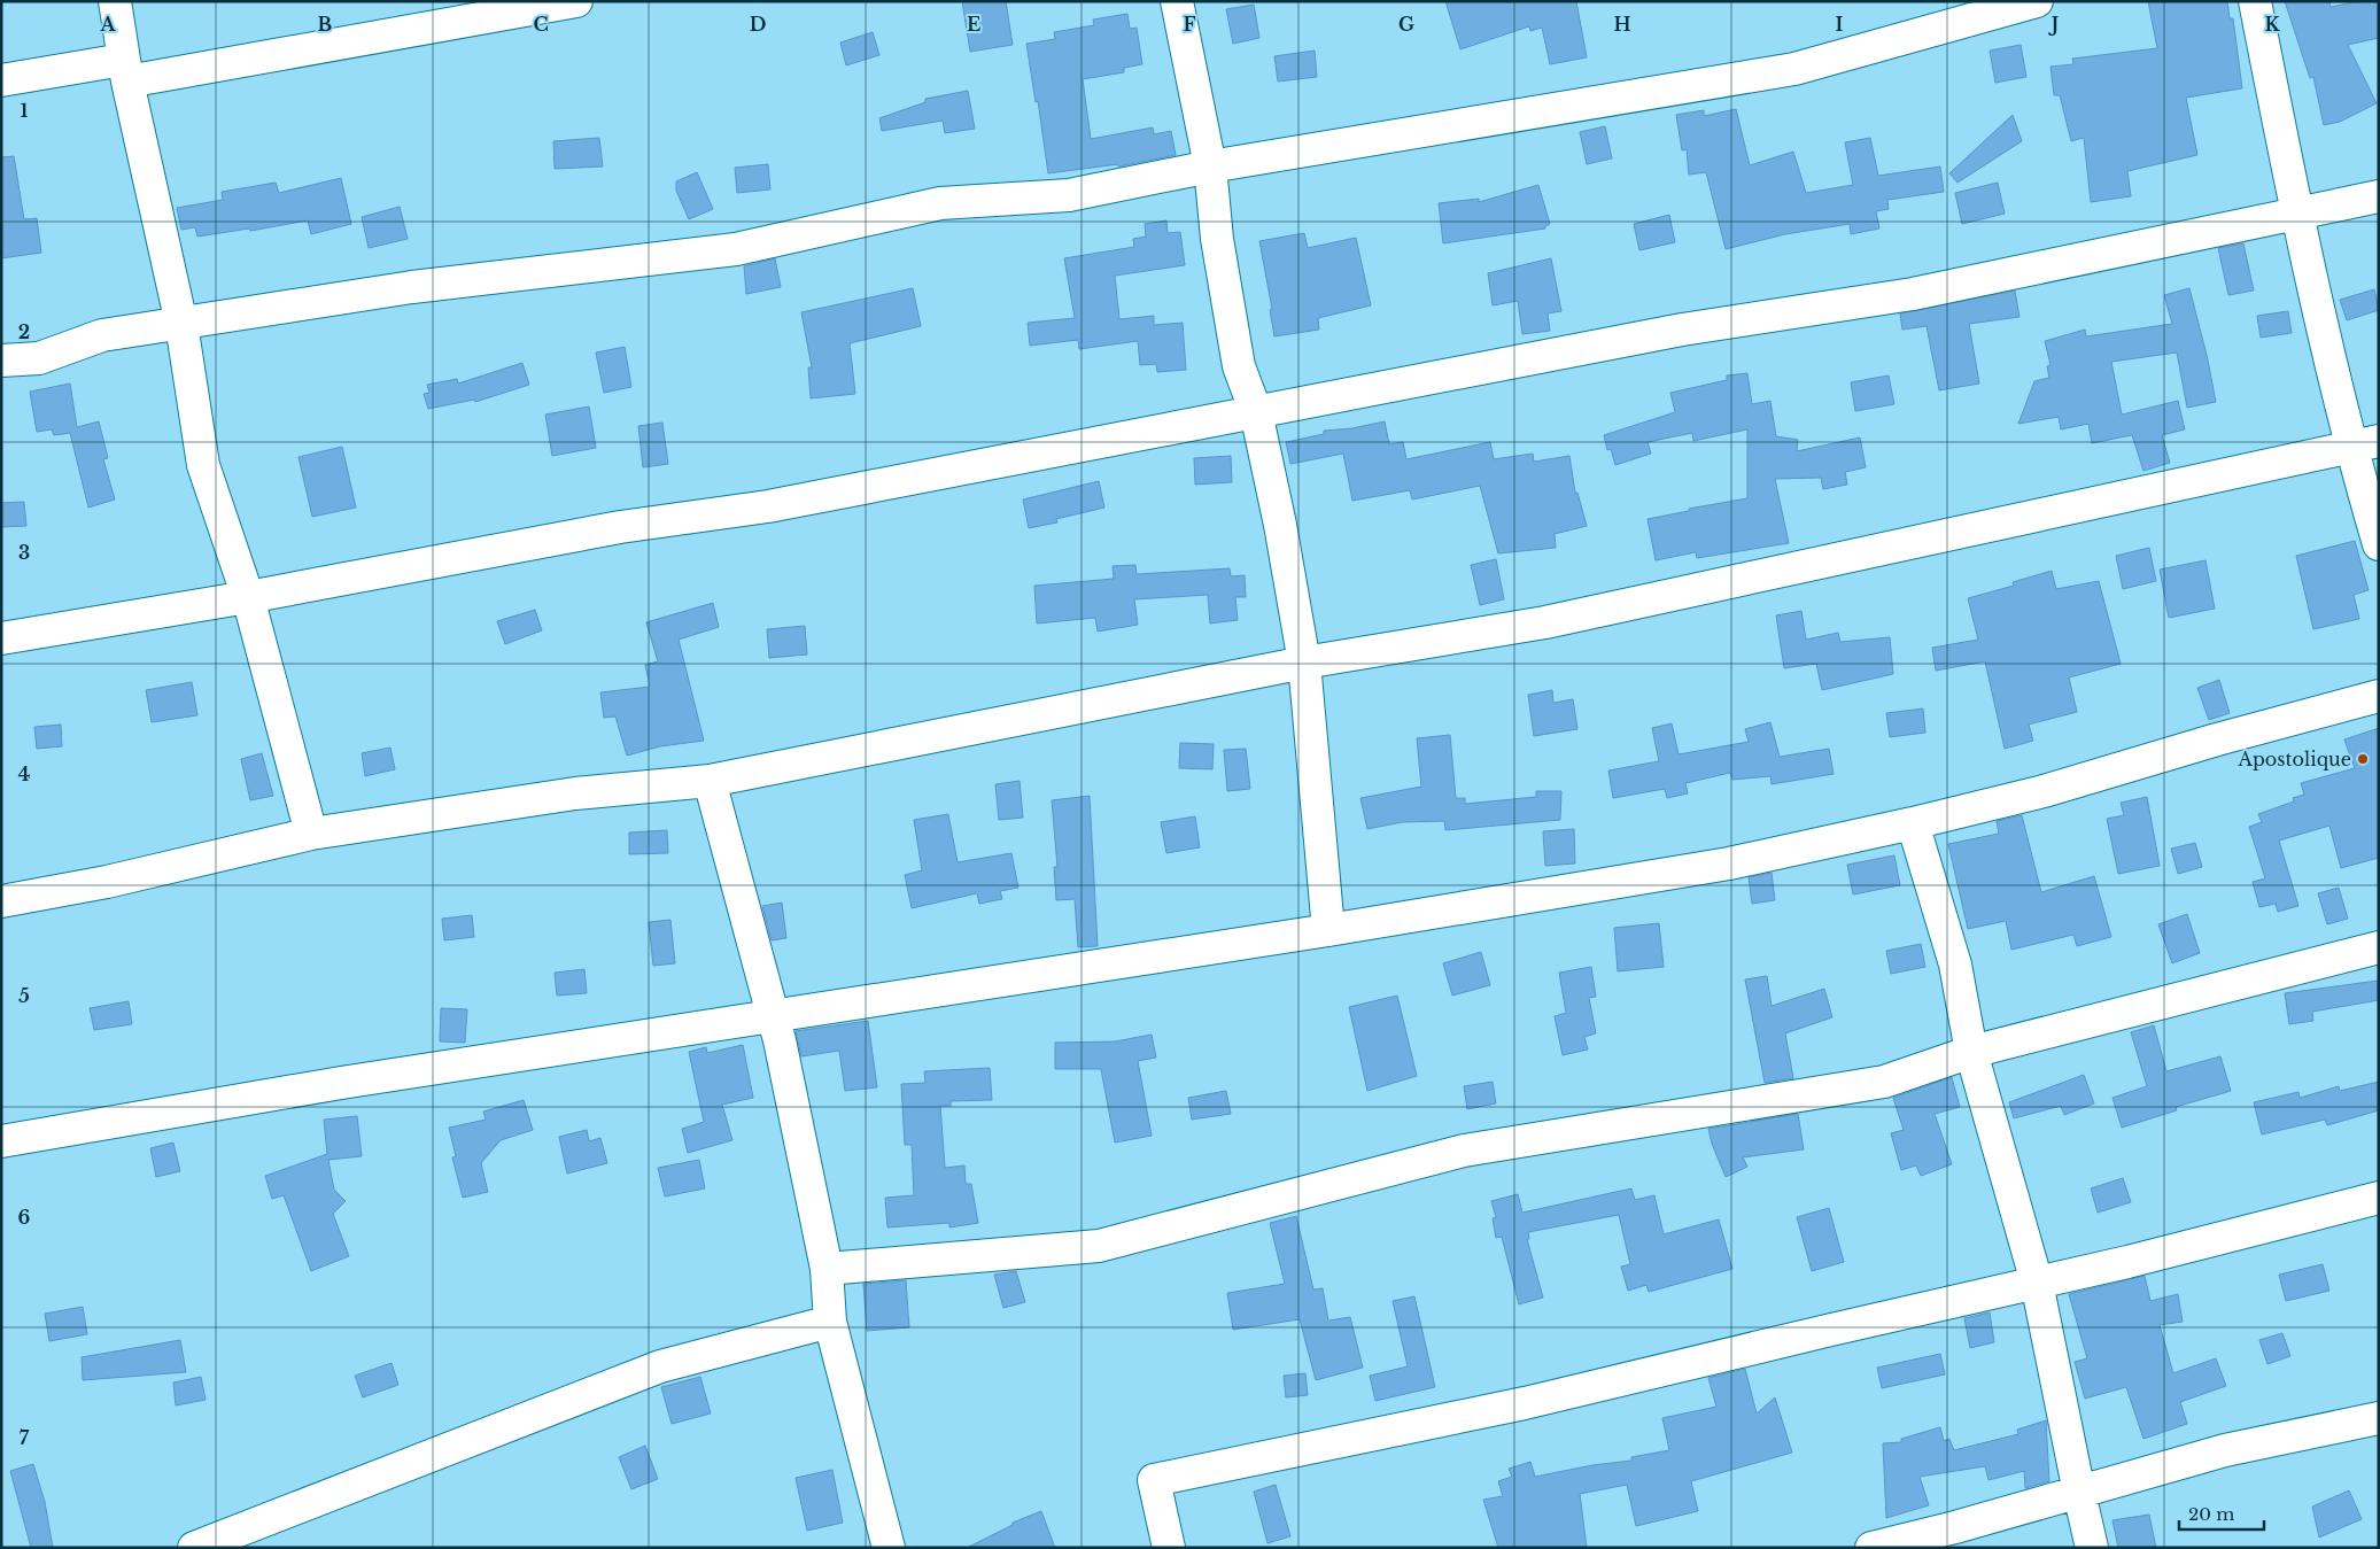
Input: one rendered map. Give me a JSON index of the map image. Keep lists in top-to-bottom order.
{
  "places": ["Apostolique"],
  "scale_bar": "20 m",
  "grid": {
    "columns": [
      "A",
      "B",
      "C",
      "D",
      "E",
      "F",
      "G",
      "H",
      "I",
      "J",
      "K"
    ],
    "rows": [
      "1",
      "2",
      "3",
      "4",
      "5",
      "6",
      "7"
    ]
  }
}
